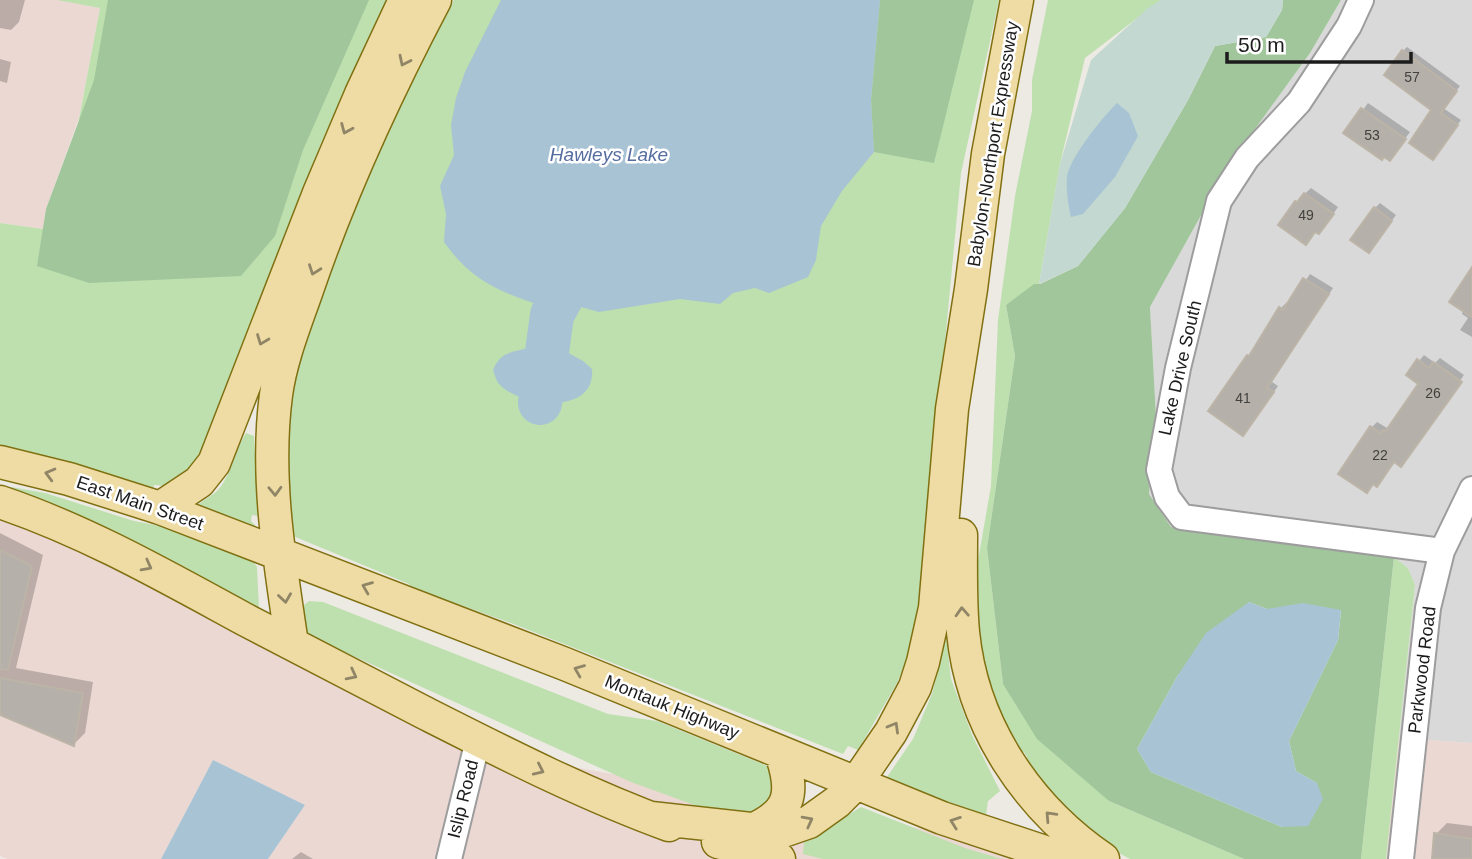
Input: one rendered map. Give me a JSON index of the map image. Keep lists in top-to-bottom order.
{
  "streets": {
    "main road": ["Babylon-Northport Expressway", "East Main Street", "Montauk Highway"],
    "street": ["Lake Drive South", "Parkwood Road", "Islip Road"]
  },
  "crossings": [
    ["Lake Drive South", "Parkwood Road"],
    ["East Main Street", "Montauk Highway"]
  ],
  "water": ["Hawleys Lake"],
  "house_numbers": [
    "57",
    "53",
    "49",
    "26",
    "41",
    "22"
  ],
  "scale_bar": "50 m"
}
